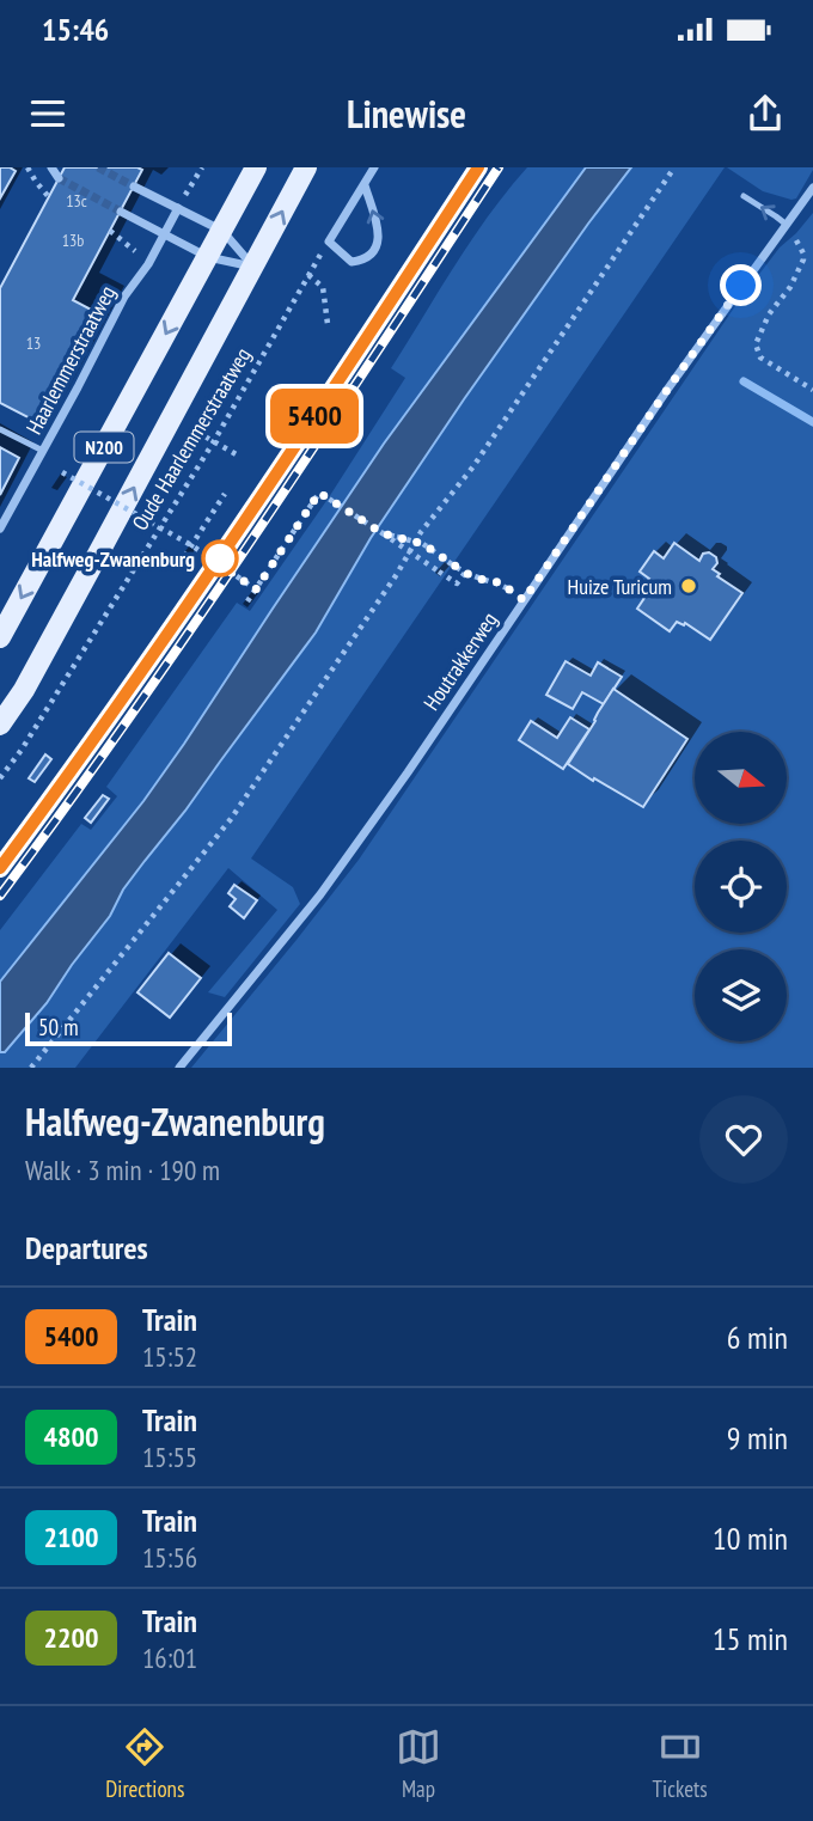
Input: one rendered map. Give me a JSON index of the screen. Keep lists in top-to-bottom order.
{
  "streets": {
    "main road": ["N200"],
    "street": ["Haarlemmerstraatweg", "Houtrakkerweg"],
    "path": ["Oude Haarlemmerstraatweg"]
  },
  "places": ["Halfweg-Zwanenburg", "Huize Turicum"],
  "house_numbers": ["13c", "13b", "13"],
  "scale_bar": "50 m",
  "north": "right",
  "page": {
    "status": "15:46",
    "header": "Linewise",
    "on_map": "5400",
    "scale": "50 m",
    "heading": [
      ["Halfweg-Zwanenburg", "Walk · 3 min · 190 m"],
      "Departures"
    ],
    "list": [
      {
        "mark": "5400",
        "name": "Train",
        "note": "15:52",
        "value": "6 min"
      },
      {
        "mark": "4800",
        "name": "Train",
        "note": "15:55",
        "value": "9 min"
      },
      {
        "mark": "2100",
        "name": "Train",
        "note": "15:56",
        "value": "10 min"
      },
      {
        "mark": "2200",
        "name": "Train",
        "note": "16:01",
        "value": "15 min"
      }
    ],
    "tabs": ["Directions", "Map", "Tickets"]
  }
}
